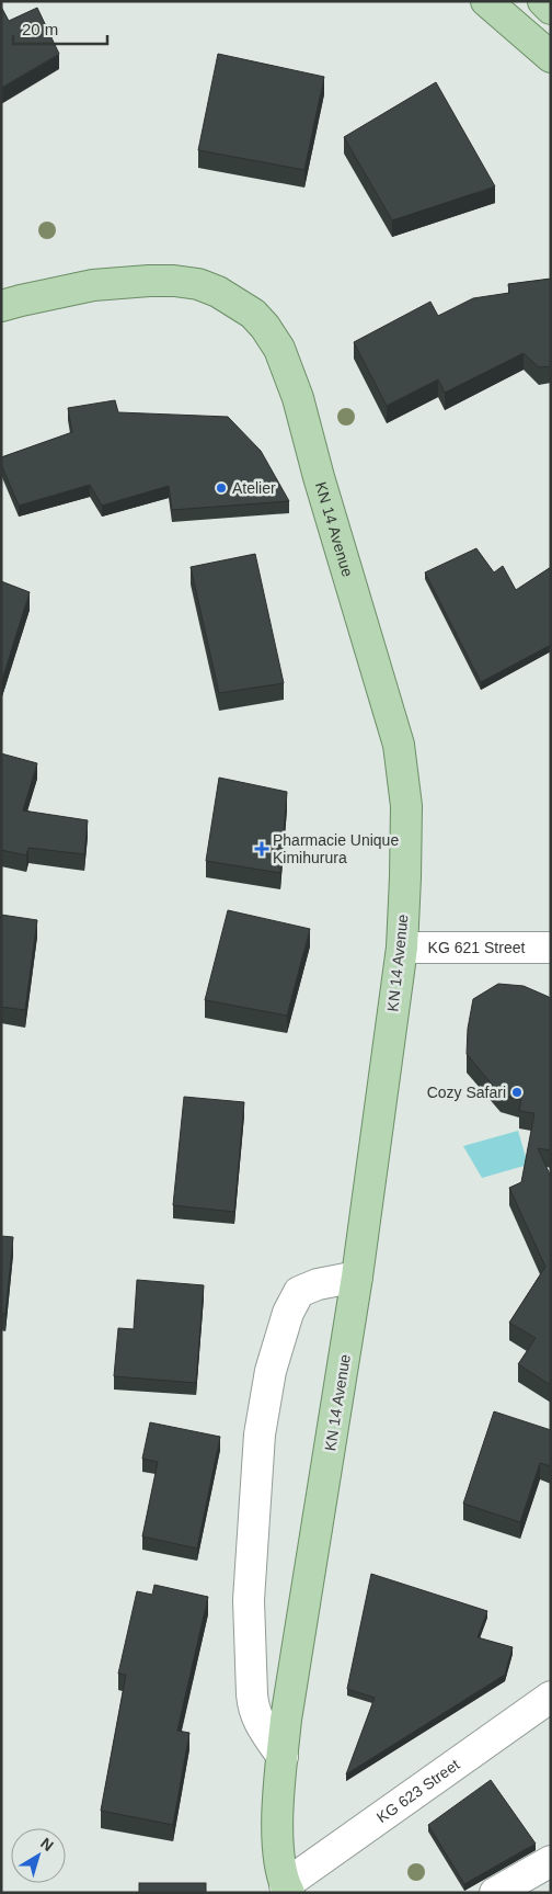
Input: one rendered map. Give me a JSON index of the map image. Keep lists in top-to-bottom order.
{
  "streets": {
    "main road": ["KN 14 Avenue"],
    "street": ["KG 621 Street", "KG 623 Street"]
  },
  "crossings": [
    ["KN 14 Avenue", "KG 621 Street"],
    ["KN 14 Avenue", "KG 623 Street"]
  ],
  "places": {
    "other": ["Atelier", "Cozy Safari"],
    "health": ["Pharmacie Unique Kimihurura"]
  },
  "scale_bar": "20 m",
  "north": "top right"
}
